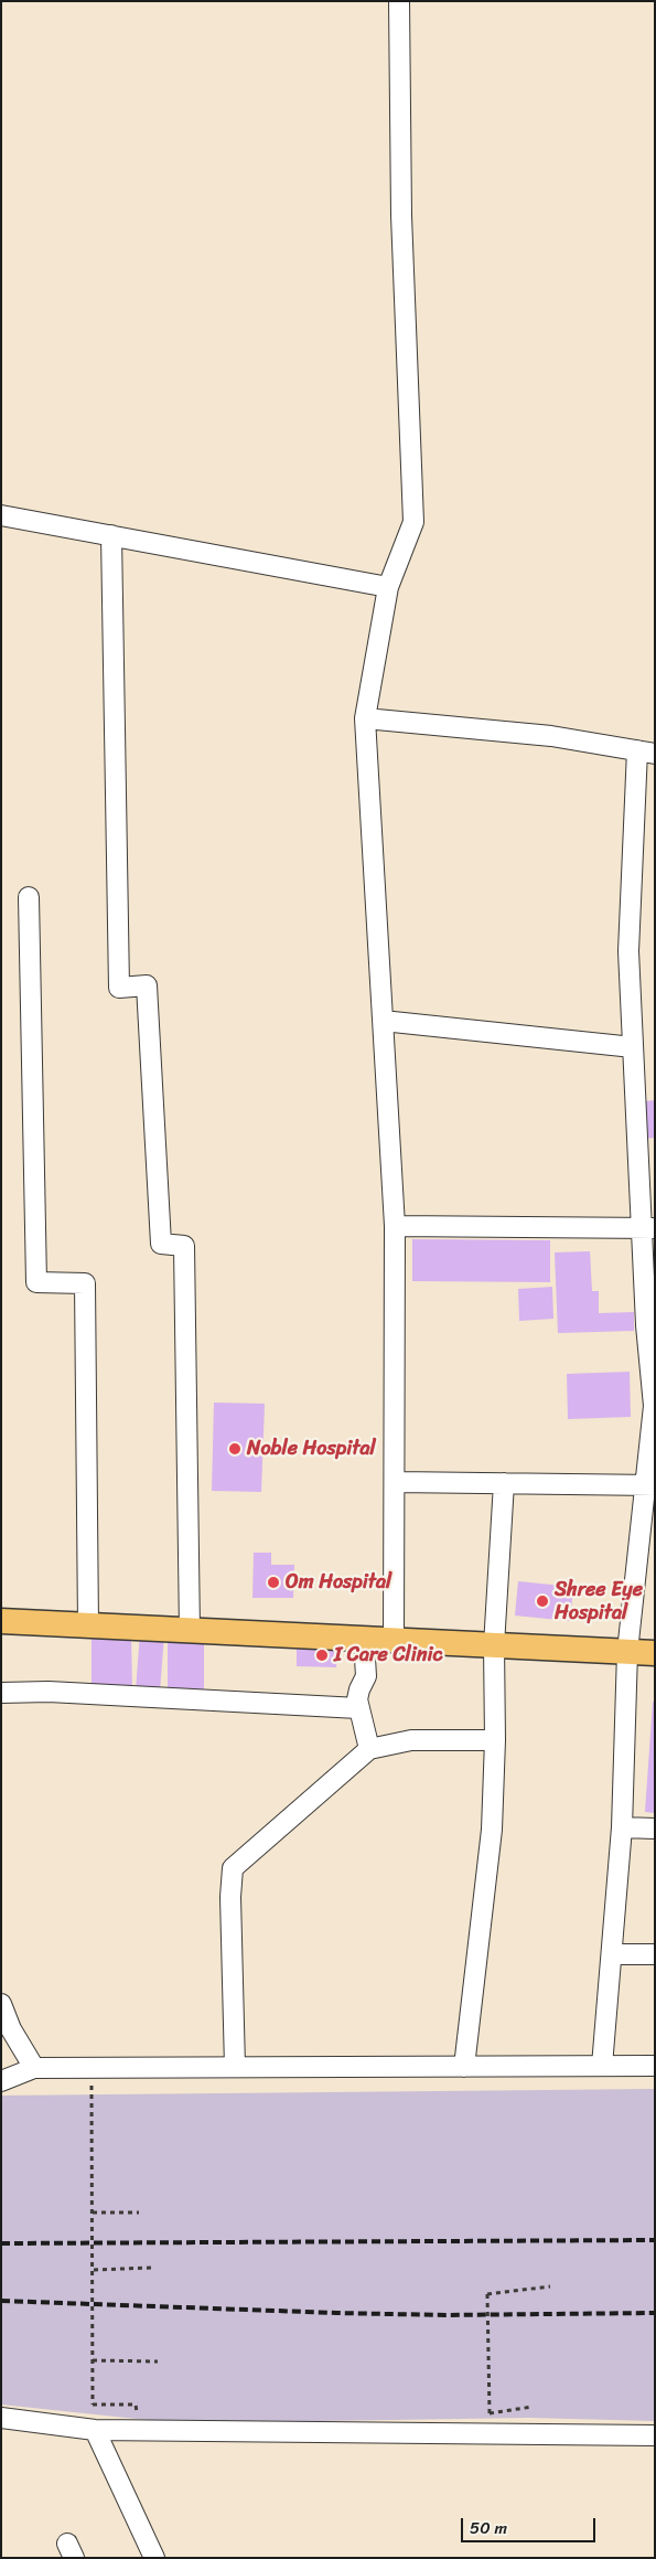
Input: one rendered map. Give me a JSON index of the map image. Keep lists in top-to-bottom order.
{
  "places": [
    "Noble Hospital",
    "Om Hospital",
    "Shree Eye Hospital",
    "I Care Clinic"
  ],
  "scale_bar": "50 m"
}
